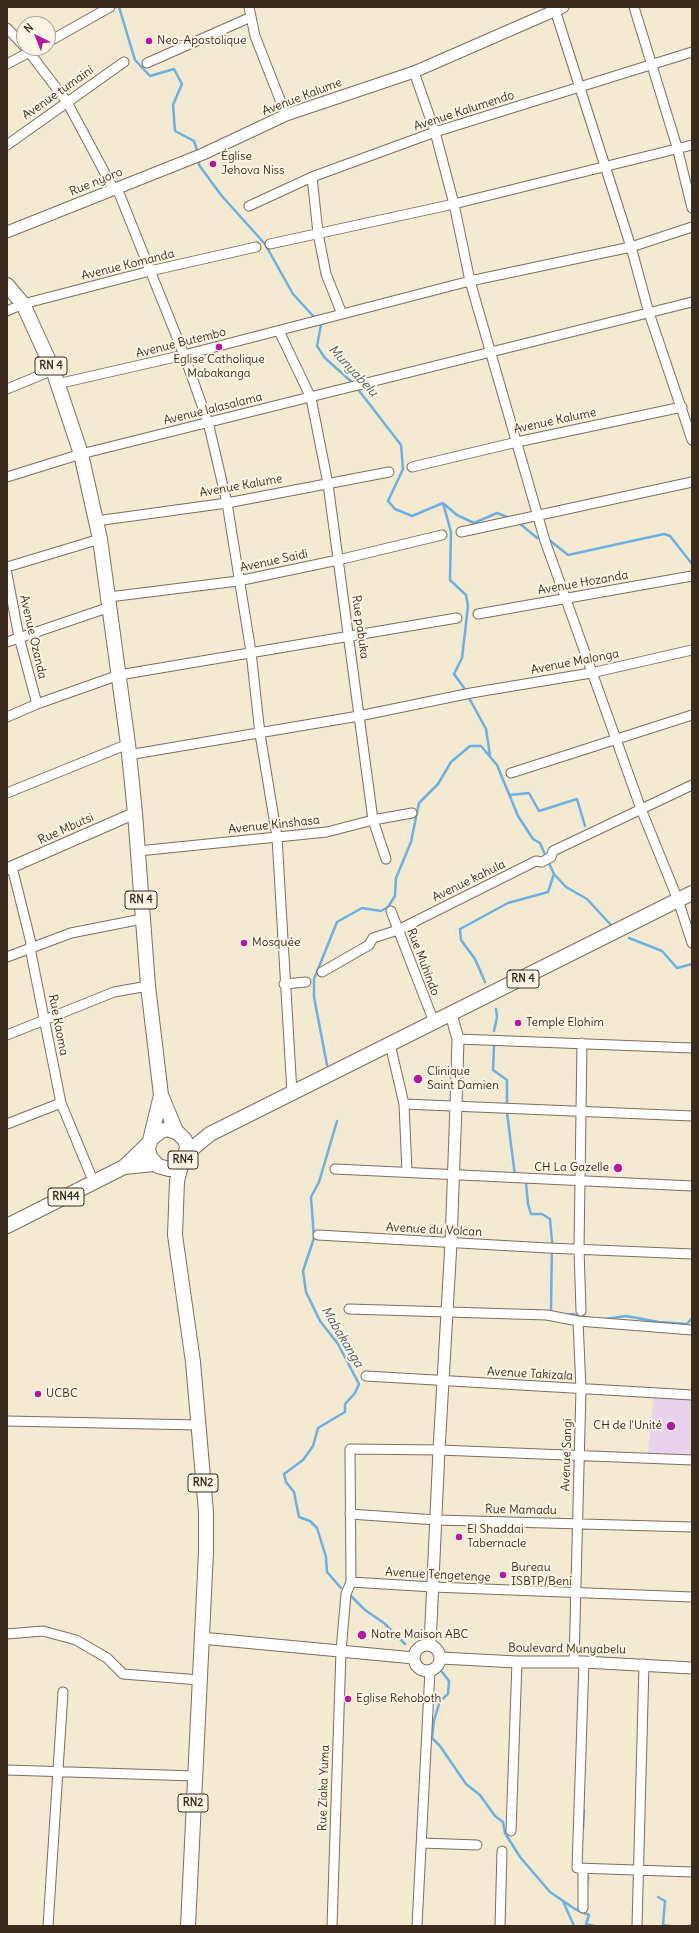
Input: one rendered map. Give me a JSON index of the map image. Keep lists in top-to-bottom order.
{
  "streets": {
    "main road": [
      "RN 4",
      "RN4",
      "RN44",
      "RN2"
    ],
    "street": [
      "Avenue tumaini",
      "Avenue Kalume",
      "Avenue Kalumendo",
      "Rue nyoro",
      "Avenue Komanda",
      "Avenue Butembo",
      "Avenue lalasalama",
      "Avenue Saidi",
      "Avenue Hozanda",
      "Rue pabuka",
      "Avenue Ozanda",
      "Avenue Malonga",
      "Avenue Kinshasa",
      "Rue Mbutsi",
      "Avenue kahula",
      "Rue Muhindo",
      "Rue Kaoma",
      "Avenue du Volcan",
      "Avenue Takizala",
      "Avenue Sangi",
      "Rue Mamadu",
      "Avenue Tengetenge",
      "Boulevard Munyabelu",
      "Rue Ziaka Yuma"
    ]
  },
  "crossings": [
    ["Avenue Kalume", "Rue nyoro"],
    ["Avenue Kalume", "RN 4"],
    ["Avenue Kalume", "Rue pabuka"],
    ["Avenue Komanda", "RN 4"],
    ["Avenue Butembo", "RN 4"],
    ["Avenue Butembo", "Rue pabuka"],
    ["RN 4", "Avenue lalasalama"],
    ["RN 4", "Avenue Saidi"],
    ["RN 4", "Avenue Malonga"],
    ["RN 4", "Avenue Kinshasa"],
    ["RN 4", "Rue Mbutsi"],
    ["RN 4", "Rue Muhindo"],
    ["RN 4", "RN4"],
    ["RN 4", "RN44"],
    ["RN 4", "RN2"],
    ["Avenue lalasalama", "Rue pabuka"],
    ["Avenue Saidi", "Rue pabuka"],
    ["Avenue Saidi", "Avenue Ozanda"],
    ["Rue pabuka", "Avenue Malonga"],
    ["Rue pabuka", "Avenue Kinshasa"],
    ["Rue Mbutsi", "Rue Kaoma"],
    ["Avenue kahula", "Rue Muhindo"],
    ["Rue Kaoma", "RN44"],
    ["RN4", "RN44"],
    ["RN4", "RN2"],
    ["RN44", "RN2"],
    ["Avenue Takizala", "Avenue Sangi"],
    ["Avenue Sangi", "Rue Mamadu"],
    ["Avenue Sangi", "Avenue Tengetenge"],
    ["Avenue Sangi", "Boulevard Munyabelu"],
    ["Rue Mamadu", "Rue Ziaka Yuma"],
    ["Avenue Tengetenge", "Rue Ziaka Yuma"]
  ],
  "water": ["Munyabelu", "Mabakanga"],
  "places": [
    "Neo-Apostolique",
    "Église Jehova Niss",
    "Eglise Catholique Mabakanga",
    "Mosquée",
    "Temple Elohim",
    "Clinique Saint Damien",
    "CH La Gazelle",
    "UCBC",
    "CH de l'Unité",
    "El Shaddai Tabernacle",
    "Bureau ISBTP/Beni",
    "Notre Maison ABC",
    "Eglise Rehoboth"
  ],
  "north": "top left"
}
